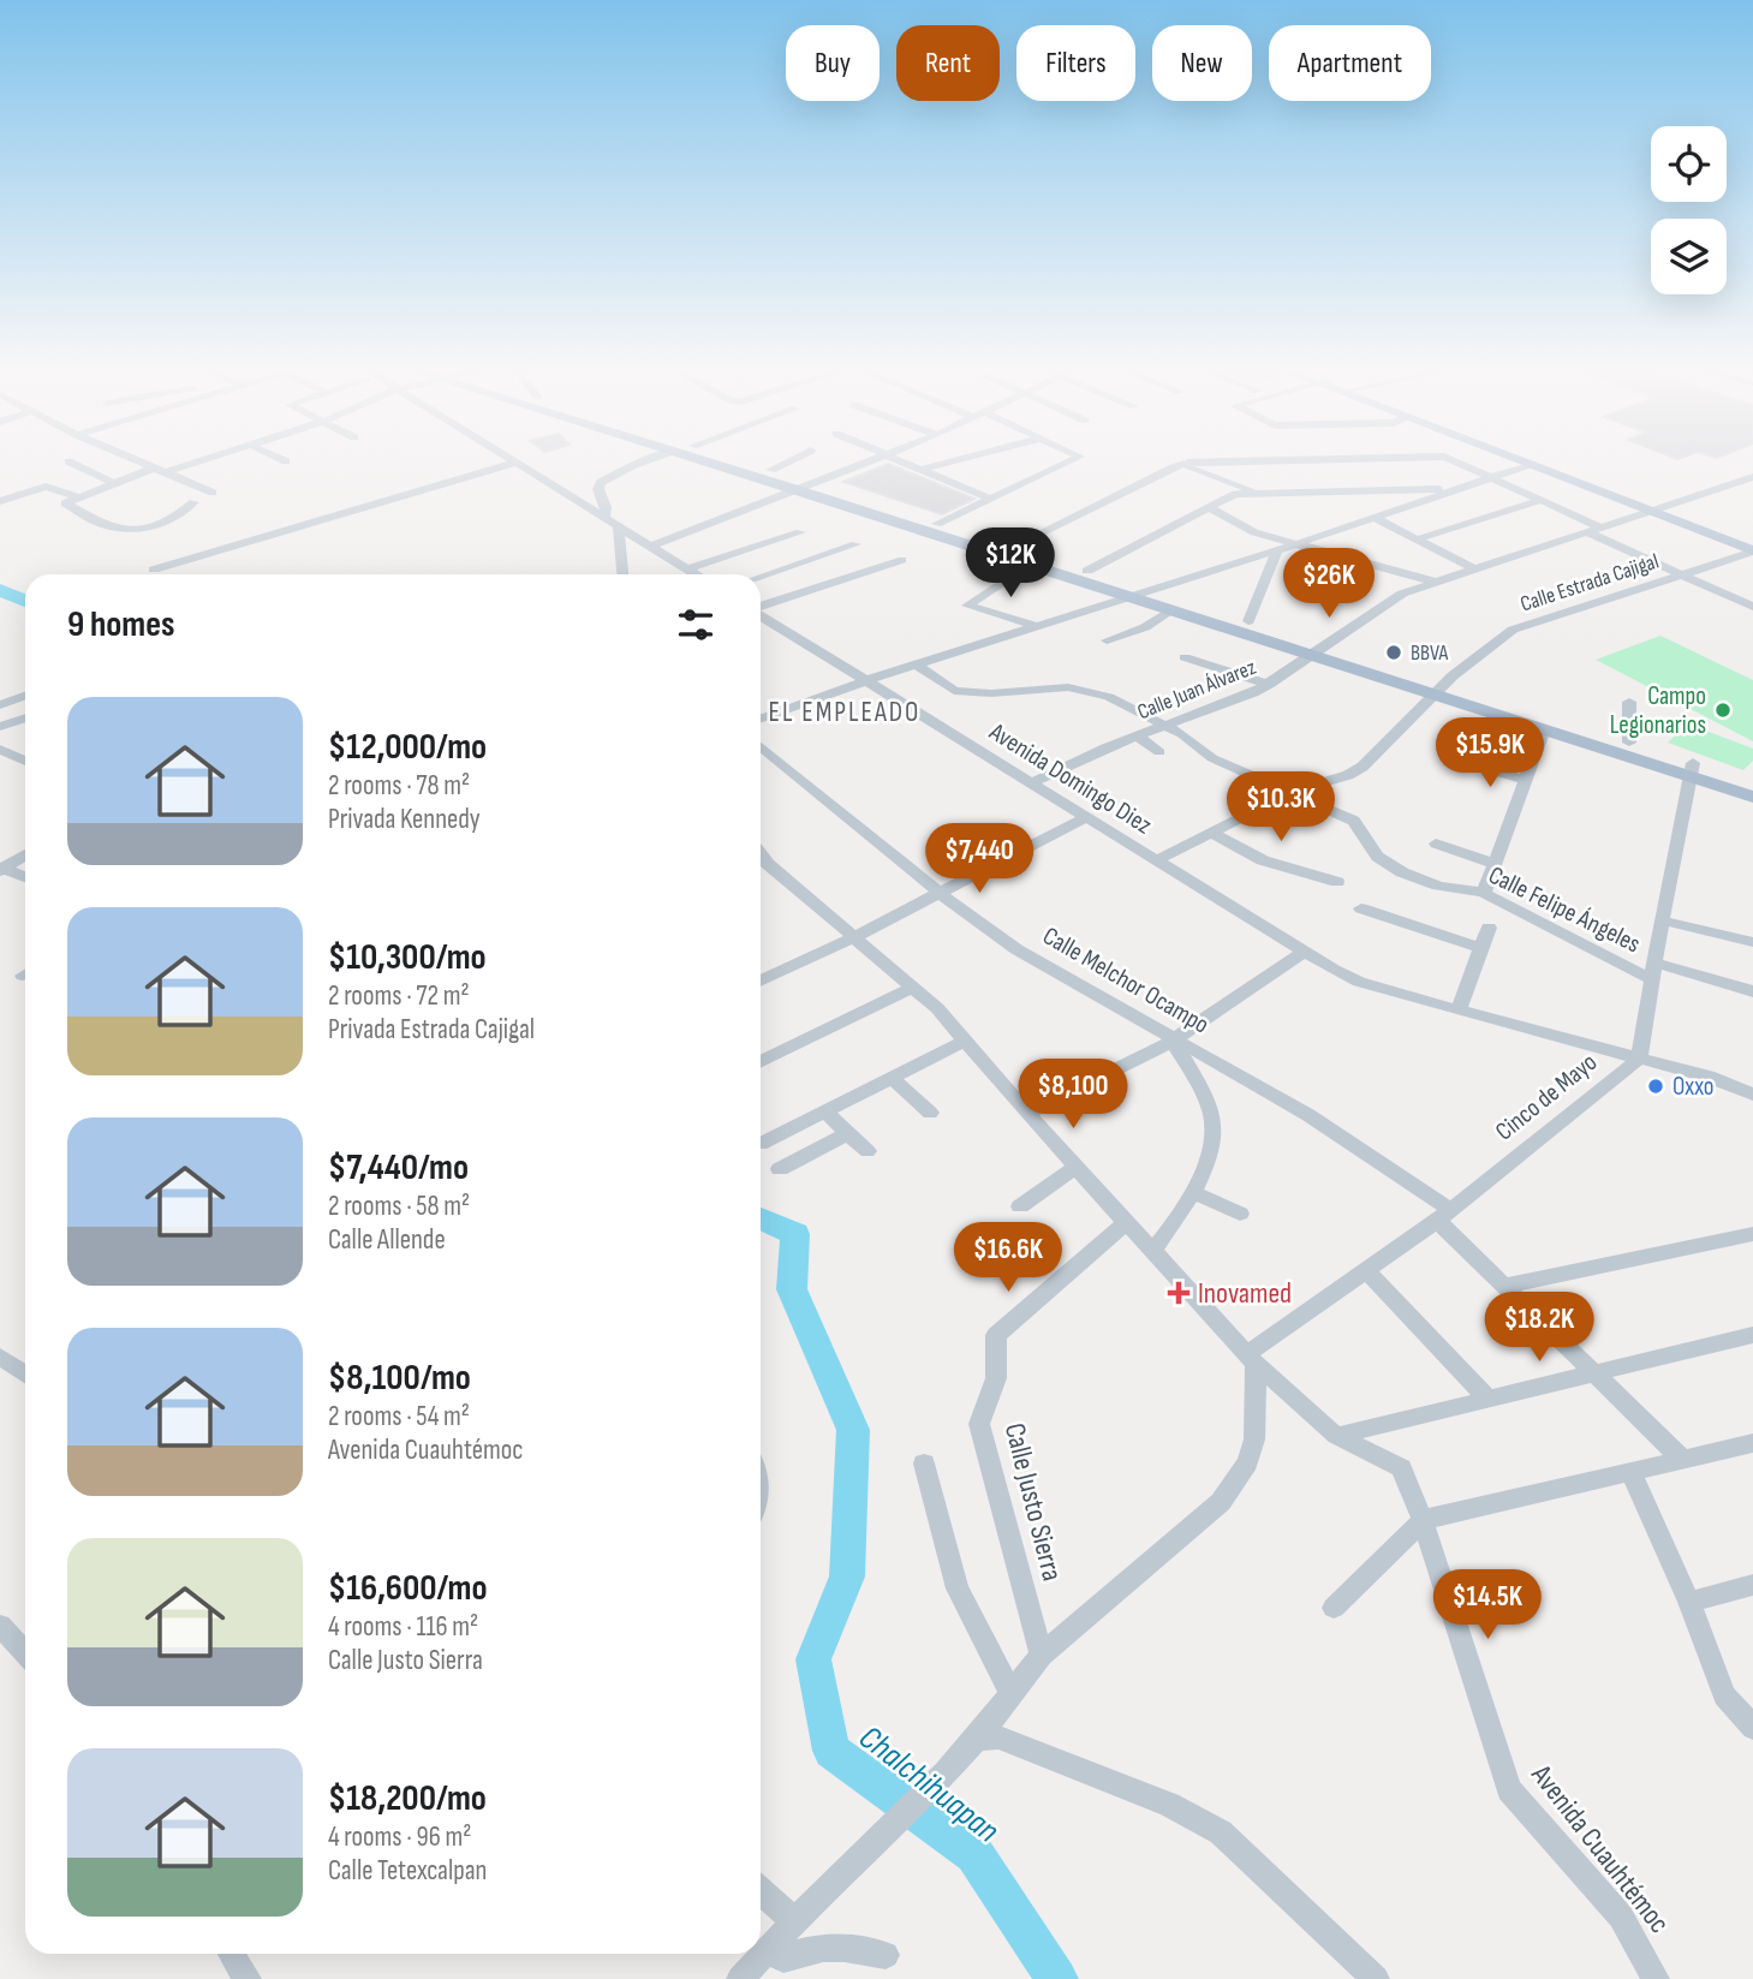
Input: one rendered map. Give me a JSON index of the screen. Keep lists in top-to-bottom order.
{
  "streets": {
    "street": [
      "Calle Estrada Cajigal",
      "Calle Juan Álvarez",
      "Avenida Domingo Diez",
      "Calle Felipe Ángeles",
      "Calle Melchor Ocampo",
      "Cinco de Mayo",
      "Calle Justo Sierra",
      "Avenida Cuauhtémoc"
    ]
  },
  "crossings": [
    ["Calle Estrada Cajigal", "Avenida Domingo Diez"],
    ["Calle Estrada Cajigal", "Calle Felipe Ángeles"],
    ["Calle Juan Álvarez", "Avenida Domingo Diez"],
    ["Calle Juan Álvarez", "Calle Felipe Ángeles"],
    ["Avenida Domingo Diez", "Cinco de Mayo"],
    ["Calle Felipe Ángeles", "Cinco de Mayo"],
    ["Calle Melchor Ocampo", "Cinco de Mayo"],
    ["Cinco de Mayo", "Avenida Cuauhtémoc"],
    ["Calle Justo Sierra", "Avenida Cuauhtémoc"]
  ],
  "districts": ["EL EMPLEADO"],
  "water": ["Chalchihuapan"],
  "places": {
    "other": ["BBVA", "Campo Legionarios", "Oxxo"],
    "health": ["Inovamed"]
  },
  "page": {
    "chip": [
      "Buy",
      "Rent",
      "Filters",
      "New",
      "Apartment"
    ],
    "price": [
      "$12K",
      "$26K",
      "$15.9K",
      "$10.3K",
      "$7,440",
      "$8,100",
      "$16.6K",
      "$18.2K",
      "$14.5K"
    ],
    "heading": "9 homes",
    "list": [
      {
        "name": "$12,000/mo",
        "note": "2 rooms · 78 m² · Privada Kennedy"
      },
      {
        "name": "$10,300/mo",
        "note": "2 rooms · 72 m² · Privada Estrada Cajigal"
      },
      {
        "name": "$7,440/mo",
        "note": "2 rooms · 58 m² · Calle Allende"
      },
      {
        "name": "$8,100/mo",
        "note": "2 rooms · 54 m² · Avenida Cuauhtémoc"
      },
      {
        "name": "$16,600/mo",
        "note": "4 rooms · 116 m² · Calle Justo Sierra"
      },
      {
        "name": "$18,200/mo",
        "note": "4 rooms · 96 m² · Calle Tetexcalpan"
      }
    ]
  }
}
